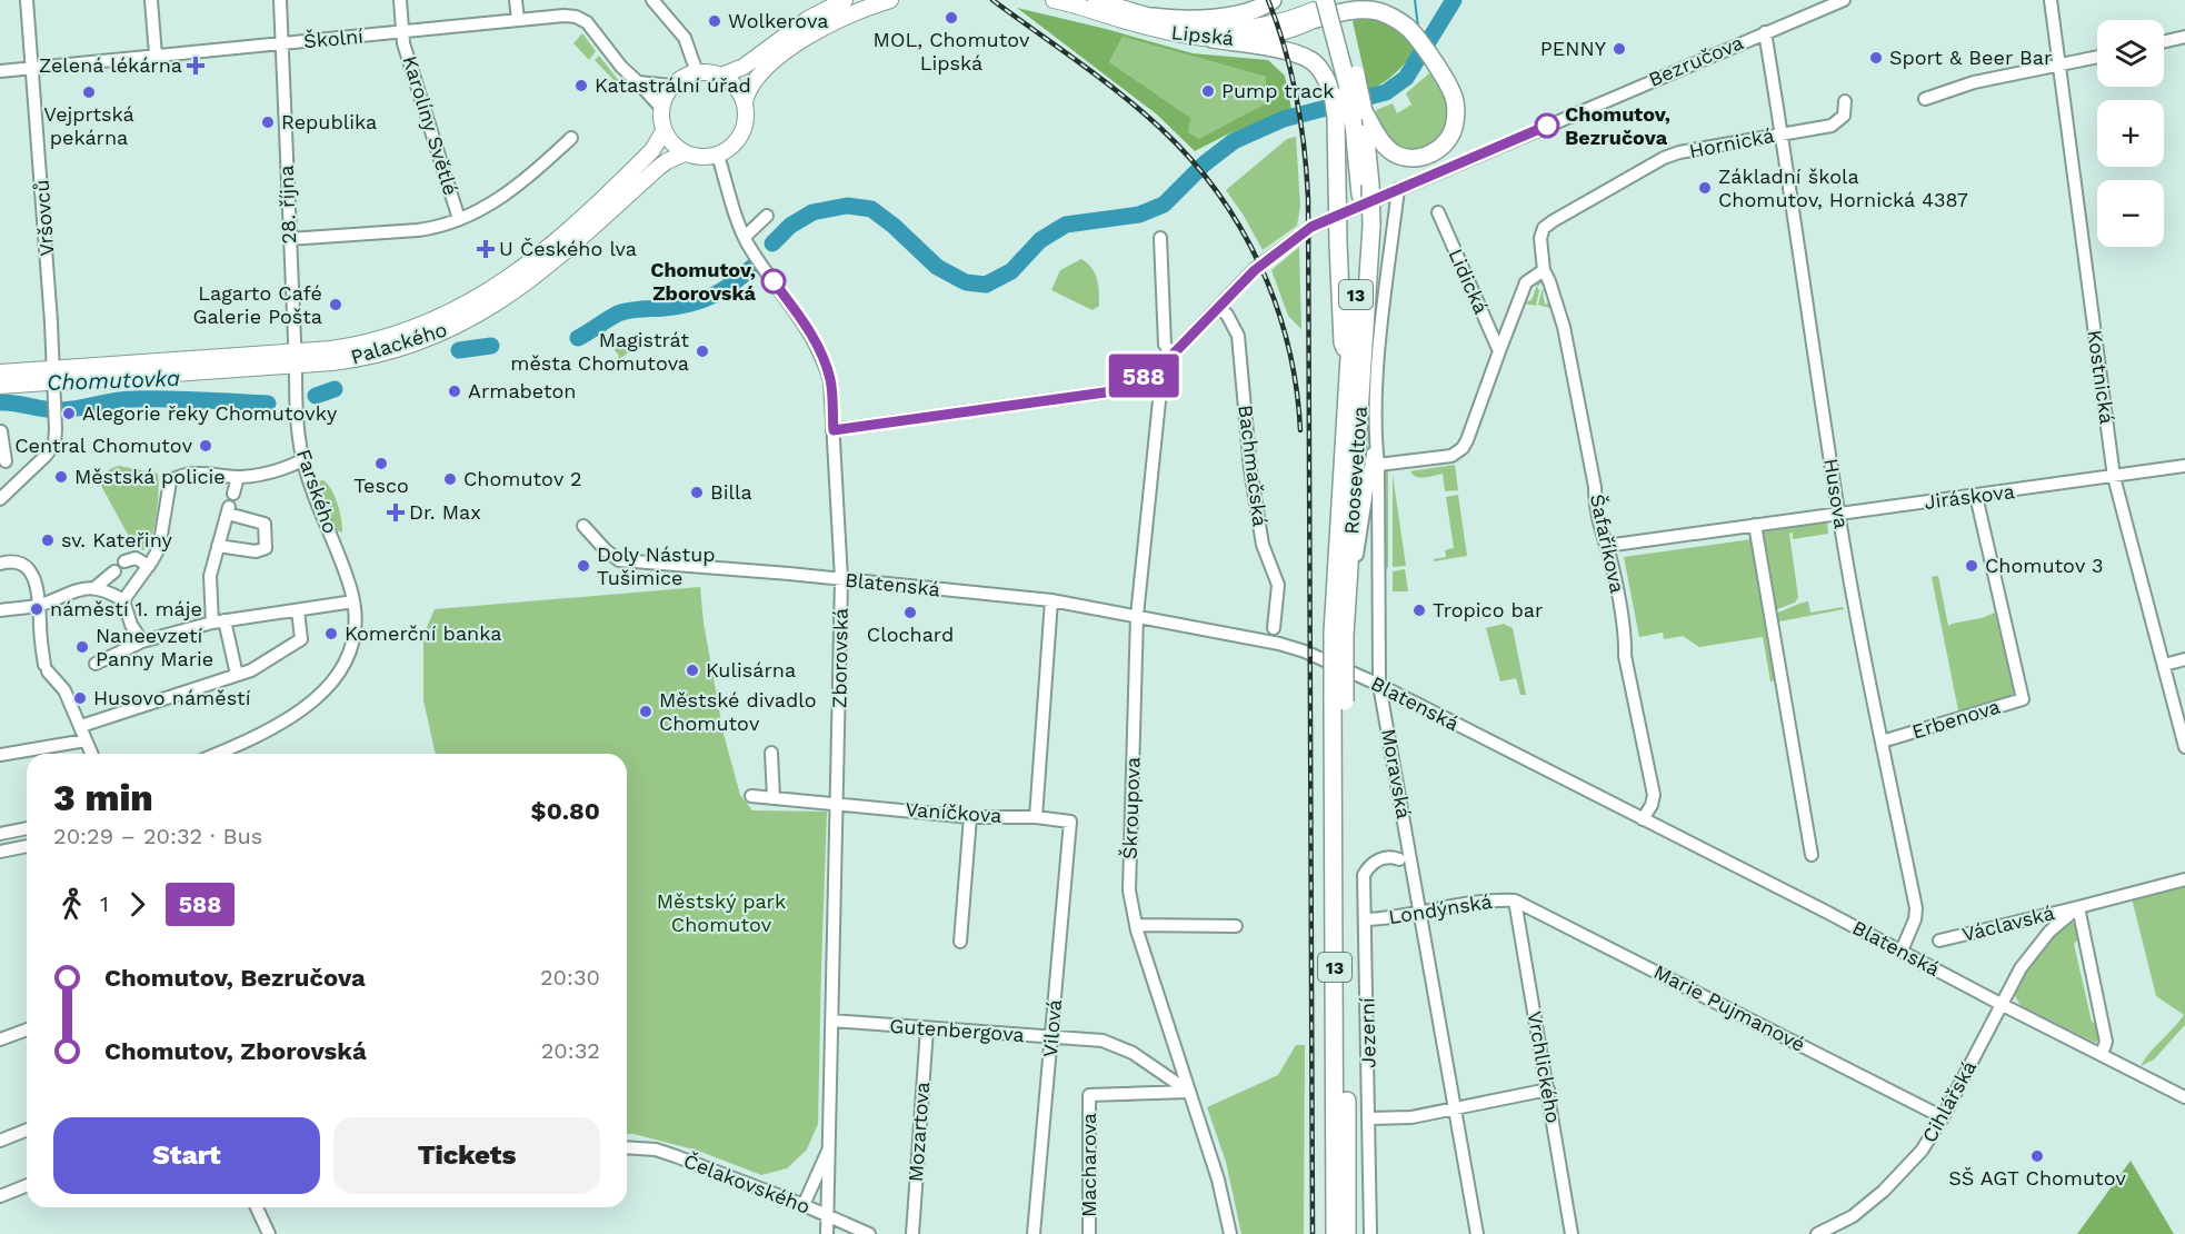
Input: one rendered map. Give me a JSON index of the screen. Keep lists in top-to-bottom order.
{
  "streets": {
    "highway": ["13", "Rooseveltova"],
    "main road": ["Lipská", "Palackého"],
    "street": [
      "Školní",
      "Bezručova",
      "Karolíny Světlé",
      "Hornická",
      "28. října",
      "Vršovců",
      "Lidická",
      "Kostnická",
      "Bachmačská",
      "Farského",
      "Husova",
      "Jiráskova",
      "Šafaříkova",
      "Blatenská",
      "Zborovská",
      "Erbenova",
      "Moravská",
      "Škroupova",
      "Vaníčkova",
      "Londýnská",
      "Václavská",
      "Marie Pujmanové",
      "Vilová",
      "Gutenbergova",
      "Jezerní",
      "Vrchlického",
      "Cihlářská",
      "Mozartova",
      "Macharova",
      "Čelakovského"
    ]
  },
  "crossings": [
    ["Lipská", "13"],
    ["Školní", "Karolíny Světlé"],
    ["Školní", "28. října"],
    ["Školní", "Vršovců"],
    ["Školní", "Palackého"],
    ["Školní", "Zborovská"],
    ["Bezručova", "Bachmačská"],
    ["Bezručova", "Husova"],
    ["Bezručova", "Zborovská"],
    ["Bezručova", "Moravská"],
    ["Bezručova", "Škroupova"],
    ["Karolíny Světlé", "28. října"],
    ["Hornická", "Husova"],
    ["Hornická", "Šafaříkova"],
    ["28. října", "Palackého"],
    ["28. října", "Farského"],
    ["Vršovců", "Palackého"],
    ["13", "Rooseveltova"],
    ["Palackého", "Farského"],
    ["Palackého", "Zborovská"],
    ["Kostnická", "Jiráskova"],
    ["Rooseveltova", "Moravská"],
    ["Husova", "Jiráskova"],
    ["Husova", "Blatenská"],
    ["Husova", "Erbenova"],
    ["Jiráskova", "Šafaříkova"],
    ["Jiráskova", "Erbenova"],
    ["Šafaříkova", "Blatenská"],
    ["Blatenská", "Zborovská"],
    ["Blatenská", "Moravská"],
    ["Blatenská", "Škroupova"],
    ["Blatenská", "Václavská"],
    ["Blatenská", "Cihlářská"],
    ["Zborovská", "Vaníčkova"],
    ["Zborovská", "Gutenbergova"],
    ["Zborovská", "Čelakovského"],
    ["Moravská", "Londýnská"],
    ["Škroupova", "Gutenbergova"],
    ["Škroupova", "Macharova"],
    ["Vaníčkova", "Vilová"],
    ["Londýnská", "Marie Pujmanové"],
    ["Londýnská", "Jezerní"],
    ["Londýnská", "Vrchlického"],
    ["Václavská", "Cihlářská"],
    ["Marie Pujmanové", "Vrchlického"],
    ["Marie Pujmanové", "Cihlářská"],
    ["Vilová", "Gutenbergova"],
    ["Gutenbergova", "Mozartova"],
    ["Gutenbergova", "Macharova"]
  ],
  "water": ["Chomutovka"],
  "parks": ["Městský park Chomutov"],
  "places": {
    "other": [
      "MOL, Chomutov Lipská",
      "Wolkerova",
      "PENNY",
      "Sport & Beer Bar",
      "Katastrální úřad",
      "Pump track",
      "Vejprtská pekárna",
      "Republika",
      "Chomutov, Bezručova",
      "Základní škola Chomutov, Hornická 4387",
      "Chomutov, Zborovská",
      "Lagarto Café Galerie Pošta",
      "Magistrát města Chomutova",
      "Armabeton",
      "Alegorie řeky Chomutovky",
      "Central Chomutov",
      "Tesco",
      "Městská policie",
      "Chomutov 2",
      "Billa",
      "sv. Kateřiny",
      "Doly Nástup Tušimice",
      "Chomutov 3",
      "náměstí 1. máje",
      "Tropico bar",
      "Clochard",
      "Komerční banka",
      "Naneevzetí Panny Marie",
      "Kulisárna",
      "Husovo náměstí",
      "Městské divadlo Chomutov",
      "SŠ AGT Chomutov"
    ],
    "health": ["Zelená lékárna", "U Českého lva", "Dr. Max"]
  },
  "lines": ["bus line 588"],
  "page": {
    "on_map": "588",
    "map_buttons": ["+", "−"],
    "heading": ["3 min", "20:29 – 20:32 · Bus", "$0.80"],
    "legs": ["1", "588"],
    "list": [
      {
        "name": "Chomutov, Bezručova",
        "value": "20:30"
      },
      {
        "name": "Chomutov, Zborovská",
        "value": "20:32"
      }
    ],
    "buttons": ["Start", "Tickets"]
  }
}
